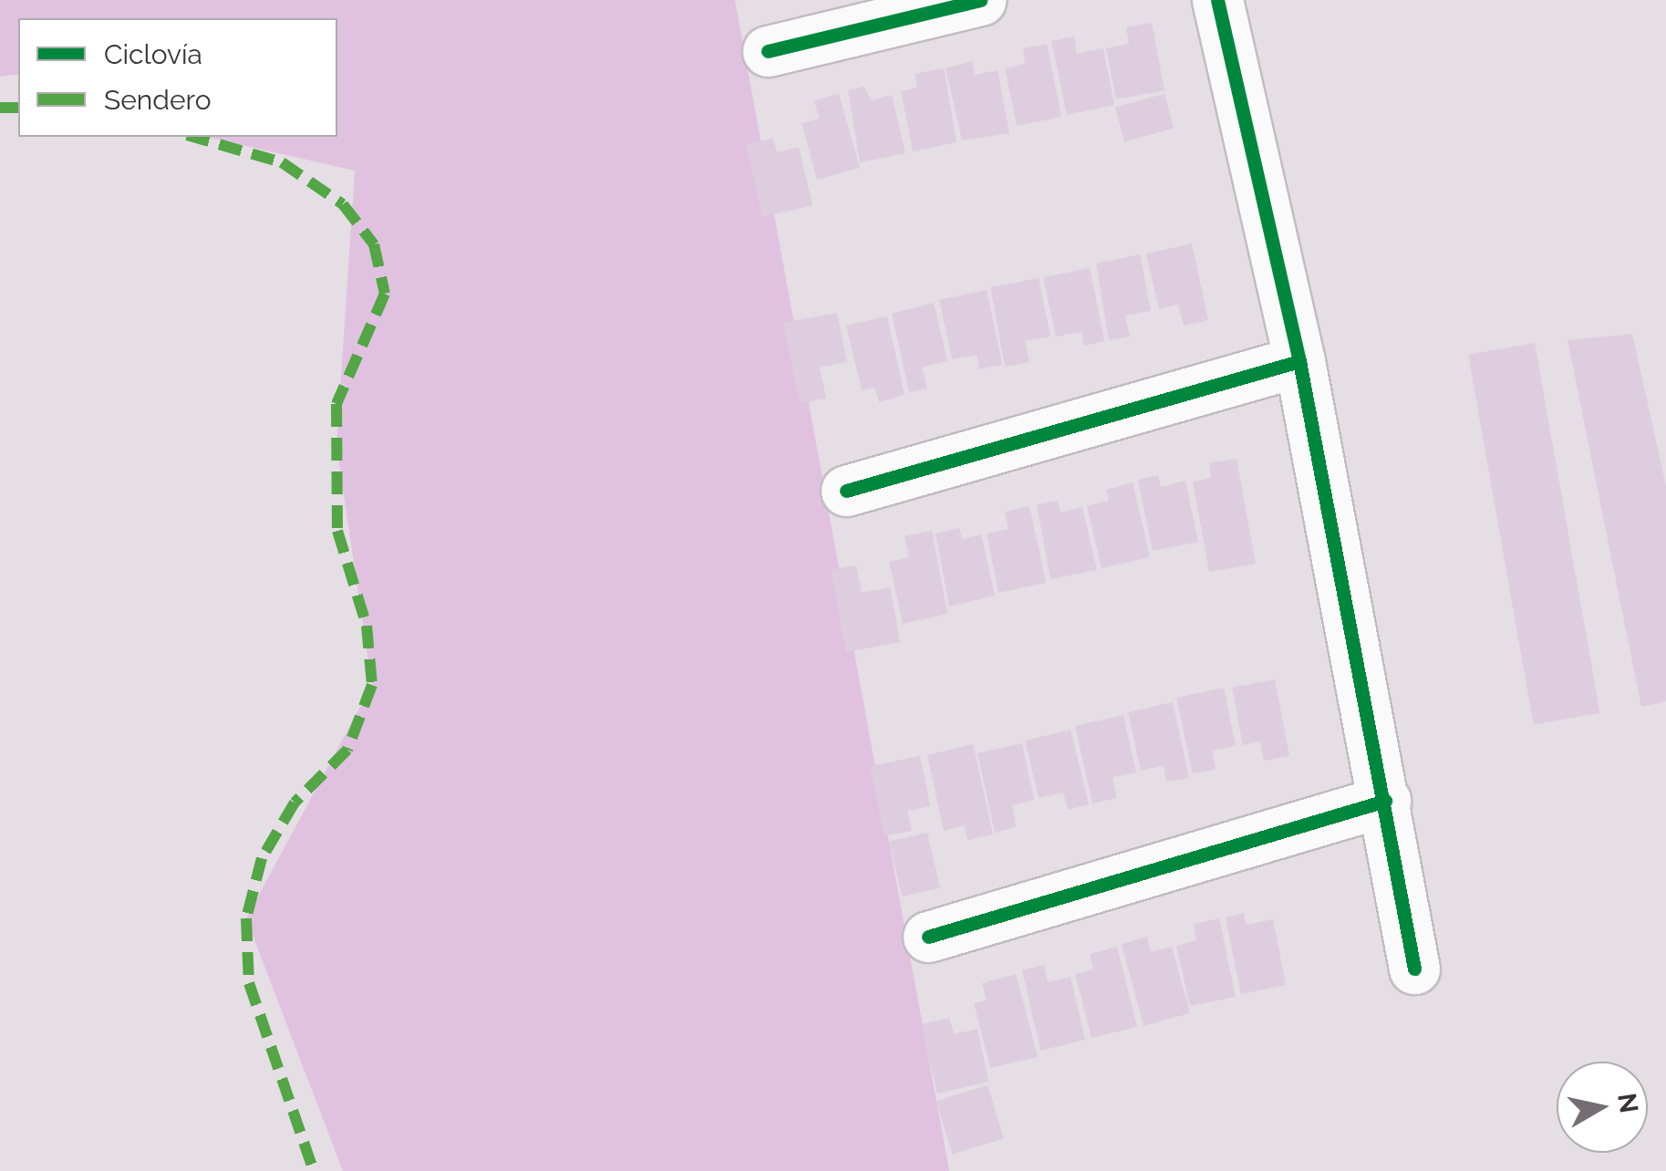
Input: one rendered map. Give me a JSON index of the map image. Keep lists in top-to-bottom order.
{
  "legend": ["Ciclovía", "Sendero"],
  "north": "right"
}
